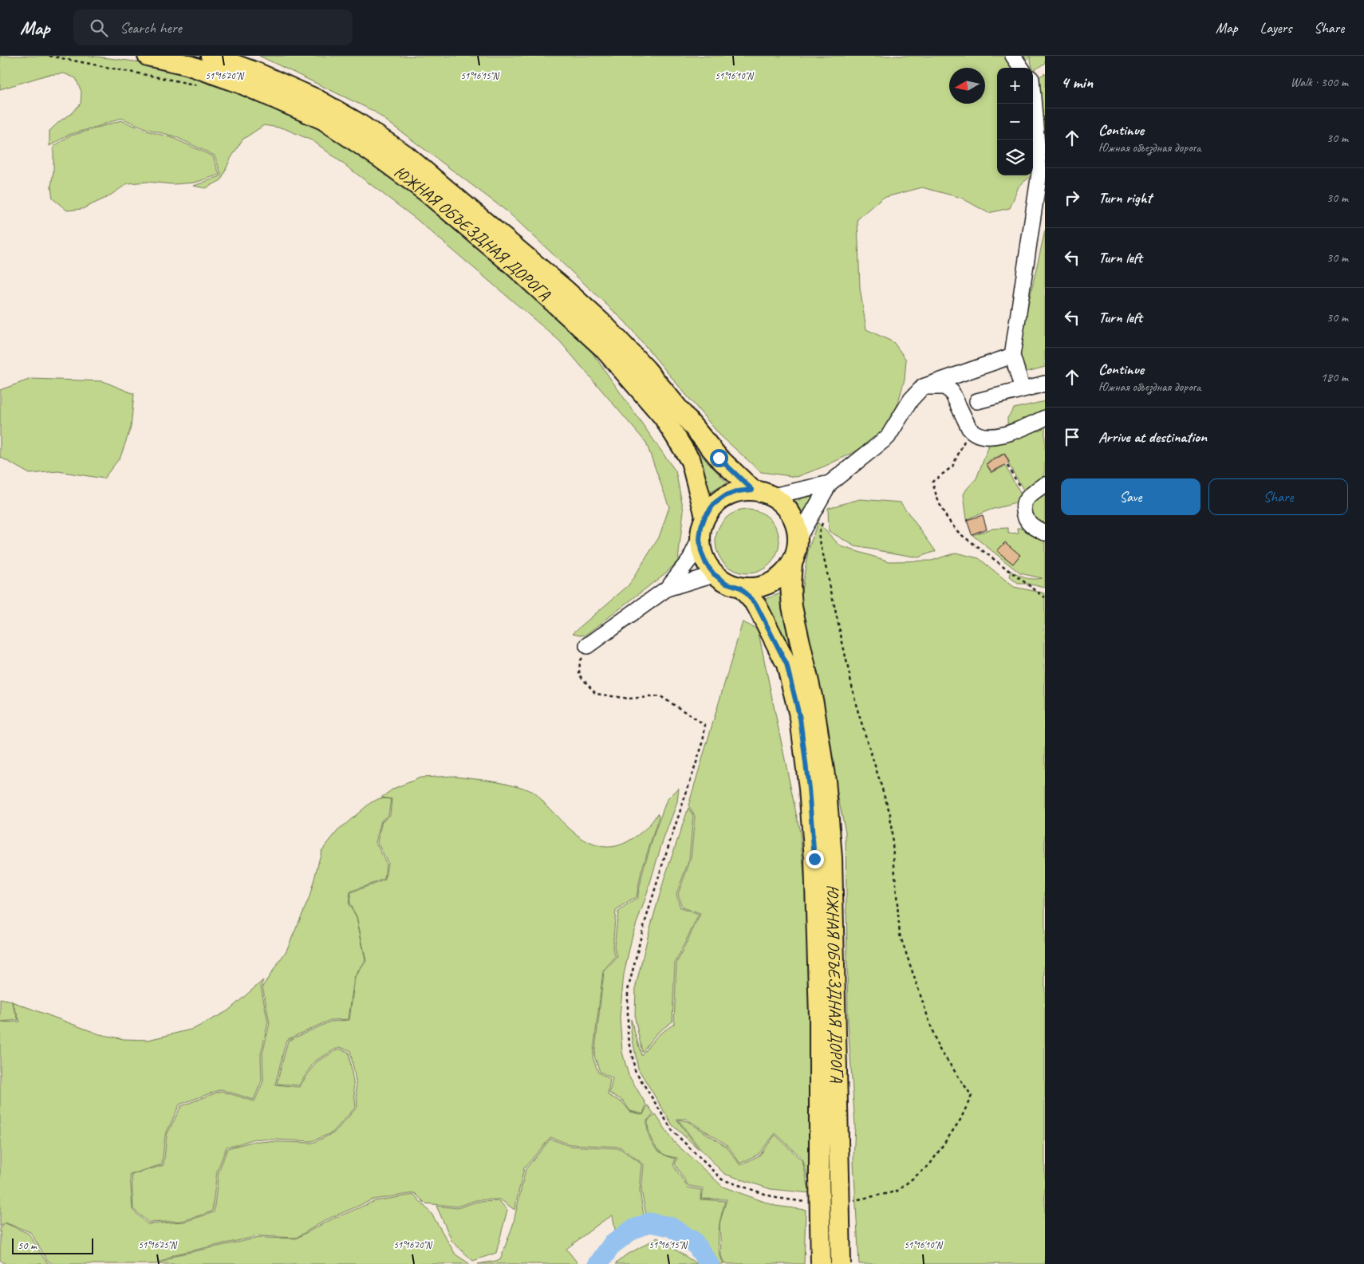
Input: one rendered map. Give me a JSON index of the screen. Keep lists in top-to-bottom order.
{
  "streets": {
    "main road": ["ЮЖНАЯ ОБЪЕЗДНАЯ ДОРОГА"]
  },
  "scale_bar": "50 m",
  "north": "left",
  "page": {
    "header": "Map",
    "search": "Search here",
    "nav": ["Map", "Layers", "Share"],
    "heading": ["4 min", "Walk · 300 m"],
    "map_buttons": ["+", "−"],
    "list": [
      ["Continue", "Южная объездная дорога", "30 m"],
      ["Turn right", "30 m"],
      ["Turn left", "30 m"],
      ["Turn left", "30 m"],
      ["Continue", "Южная объездная дорога", "180 m"],
      "Arrive at destination"
    ],
    "buttons": ["Save", "Share"],
    "scale": "50 m"
  },
  "coordinates": [
    "51°16'20\"N",
    "51°16'15\"N",
    "51°16'10\"N",
    "51°16'25\"N"
  ]
}
